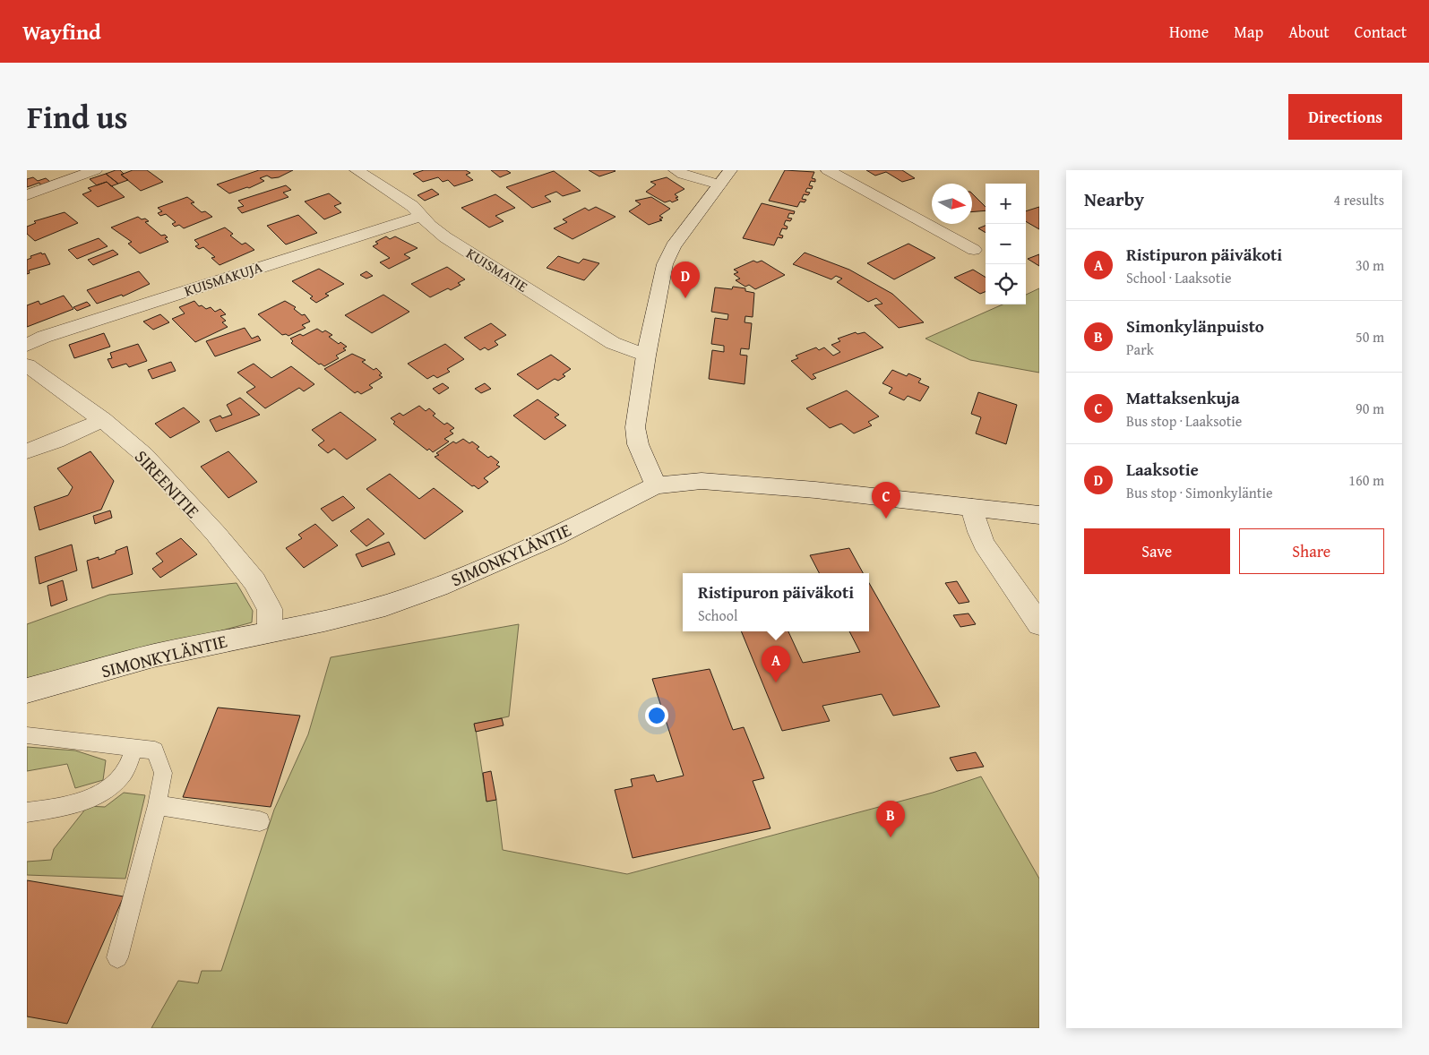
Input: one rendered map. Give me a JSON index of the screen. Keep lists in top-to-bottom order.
{
  "streets": {
    "street": [
      "KUISMATIE",
      "KUISMAKUJA",
      "SIREENITIE",
      "SIMONKYLÄNTIE"
    ]
  },
  "crossings": [
    ["KUISMATIE", "KUISMAKUJA"],
    ["SIREENITIE", "SIMONKYLÄNTIE"]
  ],
  "north": "right",
  "page": {
    "header": "Wayfind",
    "nav": [
      "Home",
      "Map",
      "About",
      "Contact"
    ],
    "title": "Find us",
    "buttons": [
      "Directions",
      ["Save", "Share"]
    ],
    "heading": ["Nearby", "4 results"],
    "map_buttons": ["+", "−"],
    "list": [
      {
        "mark": "A",
        "name": "Ristipuron päiväkoti",
        "note": "School · Laaksotie",
        "value": "30 m"
      },
      {
        "mark": "B",
        "name": "Simonkylänpuisto",
        "note": "Park",
        "value": "50 m"
      },
      {
        "mark": "C",
        "name": "Mattaksenkuja",
        "note": "Bus stop · Laaksotie",
        "value": "90 m"
      },
      {
        "mark": "D",
        "name": "Laaksotie",
        "note": "Bus stop · Simonkyläntie",
        "value": "160 m"
      }
    ],
    "pins": [
      "D",
      "C",
      "A",
      "B"
    ],
    "popup": ["Ristipuron päiväkoti", "School"]
  }
}
